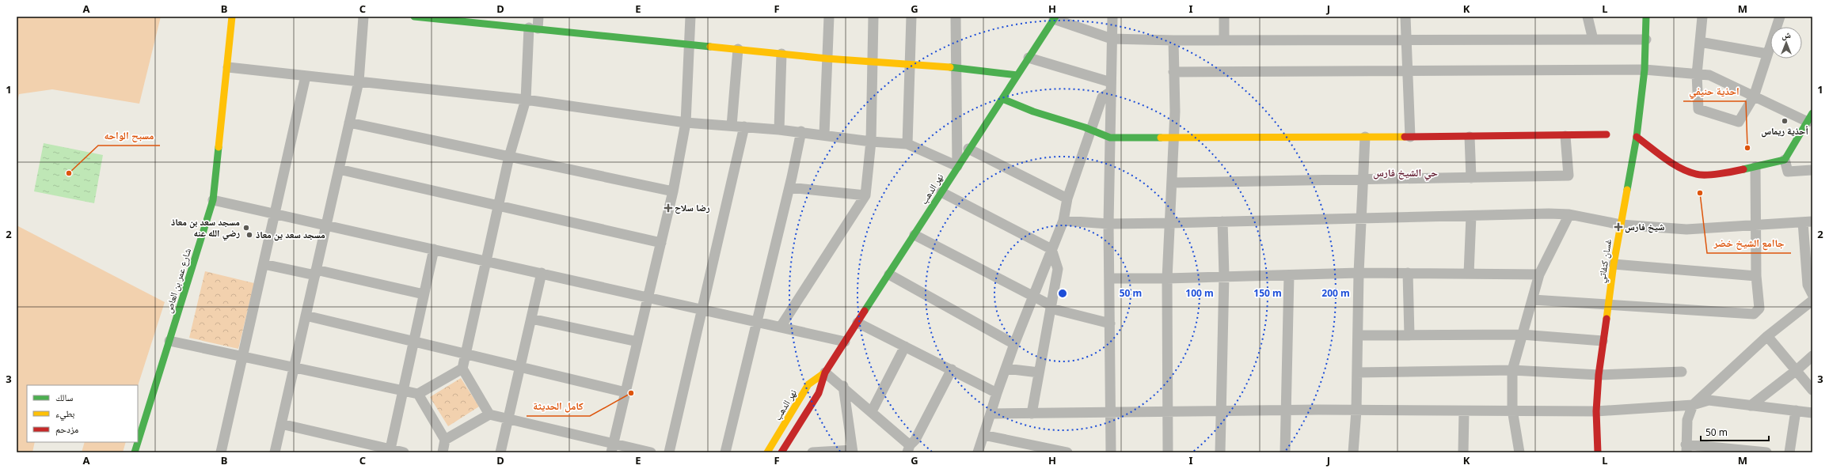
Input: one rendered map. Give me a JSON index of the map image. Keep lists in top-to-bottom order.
{
  "streets": {
    "street": ["نهر الدهب", "غسان كنفاتي", "شارع عمر بن العاص"]
  },
  "districts": ["حي الشيخ فارس"],
  "places": {
    "other": [
      "أحذية ريماس",
      "احذية حنيفي",
      "مسبح الواحه",
      "جاامع الشيخ خضر",
      "مسجد سعد بن معاذ رضي الله عنه",
      "مسجد سعد ين معاذ",
      "كامل الحديثة"
    ],
    "health": ["رضا سلاح", "شيخ فارس"]
  },
  "legend": ["سالك", "بطيء", "مزدحم"],
  "scale_bar": "50 m",
  "north": "top",
  "grid": {
    "columns": [
      "A",
      "B",
      "C",
      "D",
      "E",
      "F",
      "G",
      "H",
      "I",
      "J",
      "K",
      "L",
      "M"
    ],
    "rows": ["1", "2", "3"]
  },
  "rings": [
    "50 m",
    "100 m",
    "150 m",
    "200 m"
  ]
}
